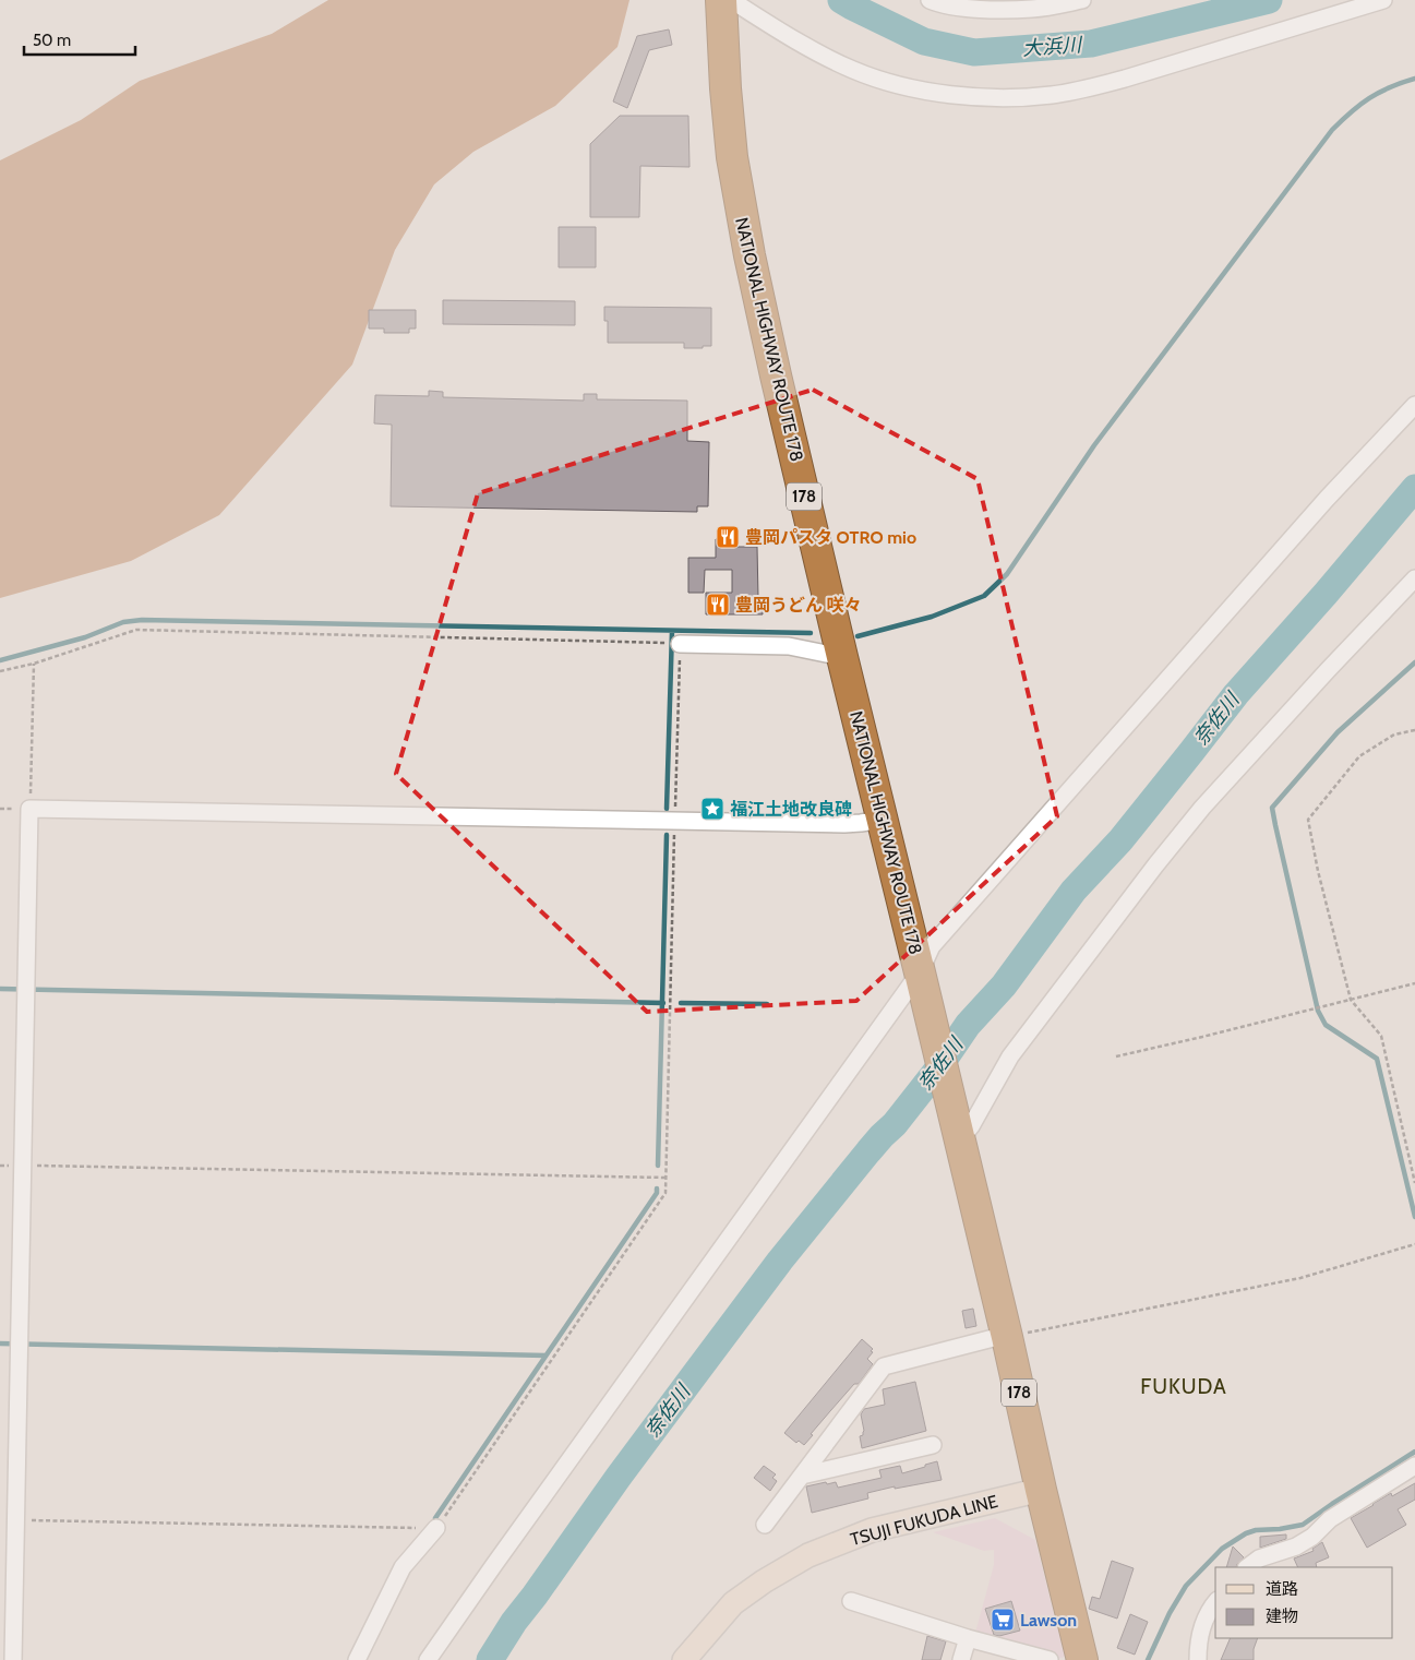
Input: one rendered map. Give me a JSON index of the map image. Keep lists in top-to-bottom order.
{
  "streets": {
    "highway": ["NATIONAL HIGHWAY ROUTE 178", "178"],
    "main road": ["TSUJI FUKUDA LINE"]
  },
  "crossings": [
    ["NATIONAL HIGHWAY ROUTE 178", "TSUJI FUKUDA LINE"]
  ],
  "districts": ["FUKUDA"],
  "water": ["大浜川", "奈佐川"],
  "places": {
    "restaurant": ["豊岡パスタ OTRO mio", "豊岡うどん 咲々"],
    "place": ["福江土地改良碑"],
    "supermarket": ["Lawson"]
  },
  "legend": ["道路", "建物"],
  "scale_bar": "50 m"
}
